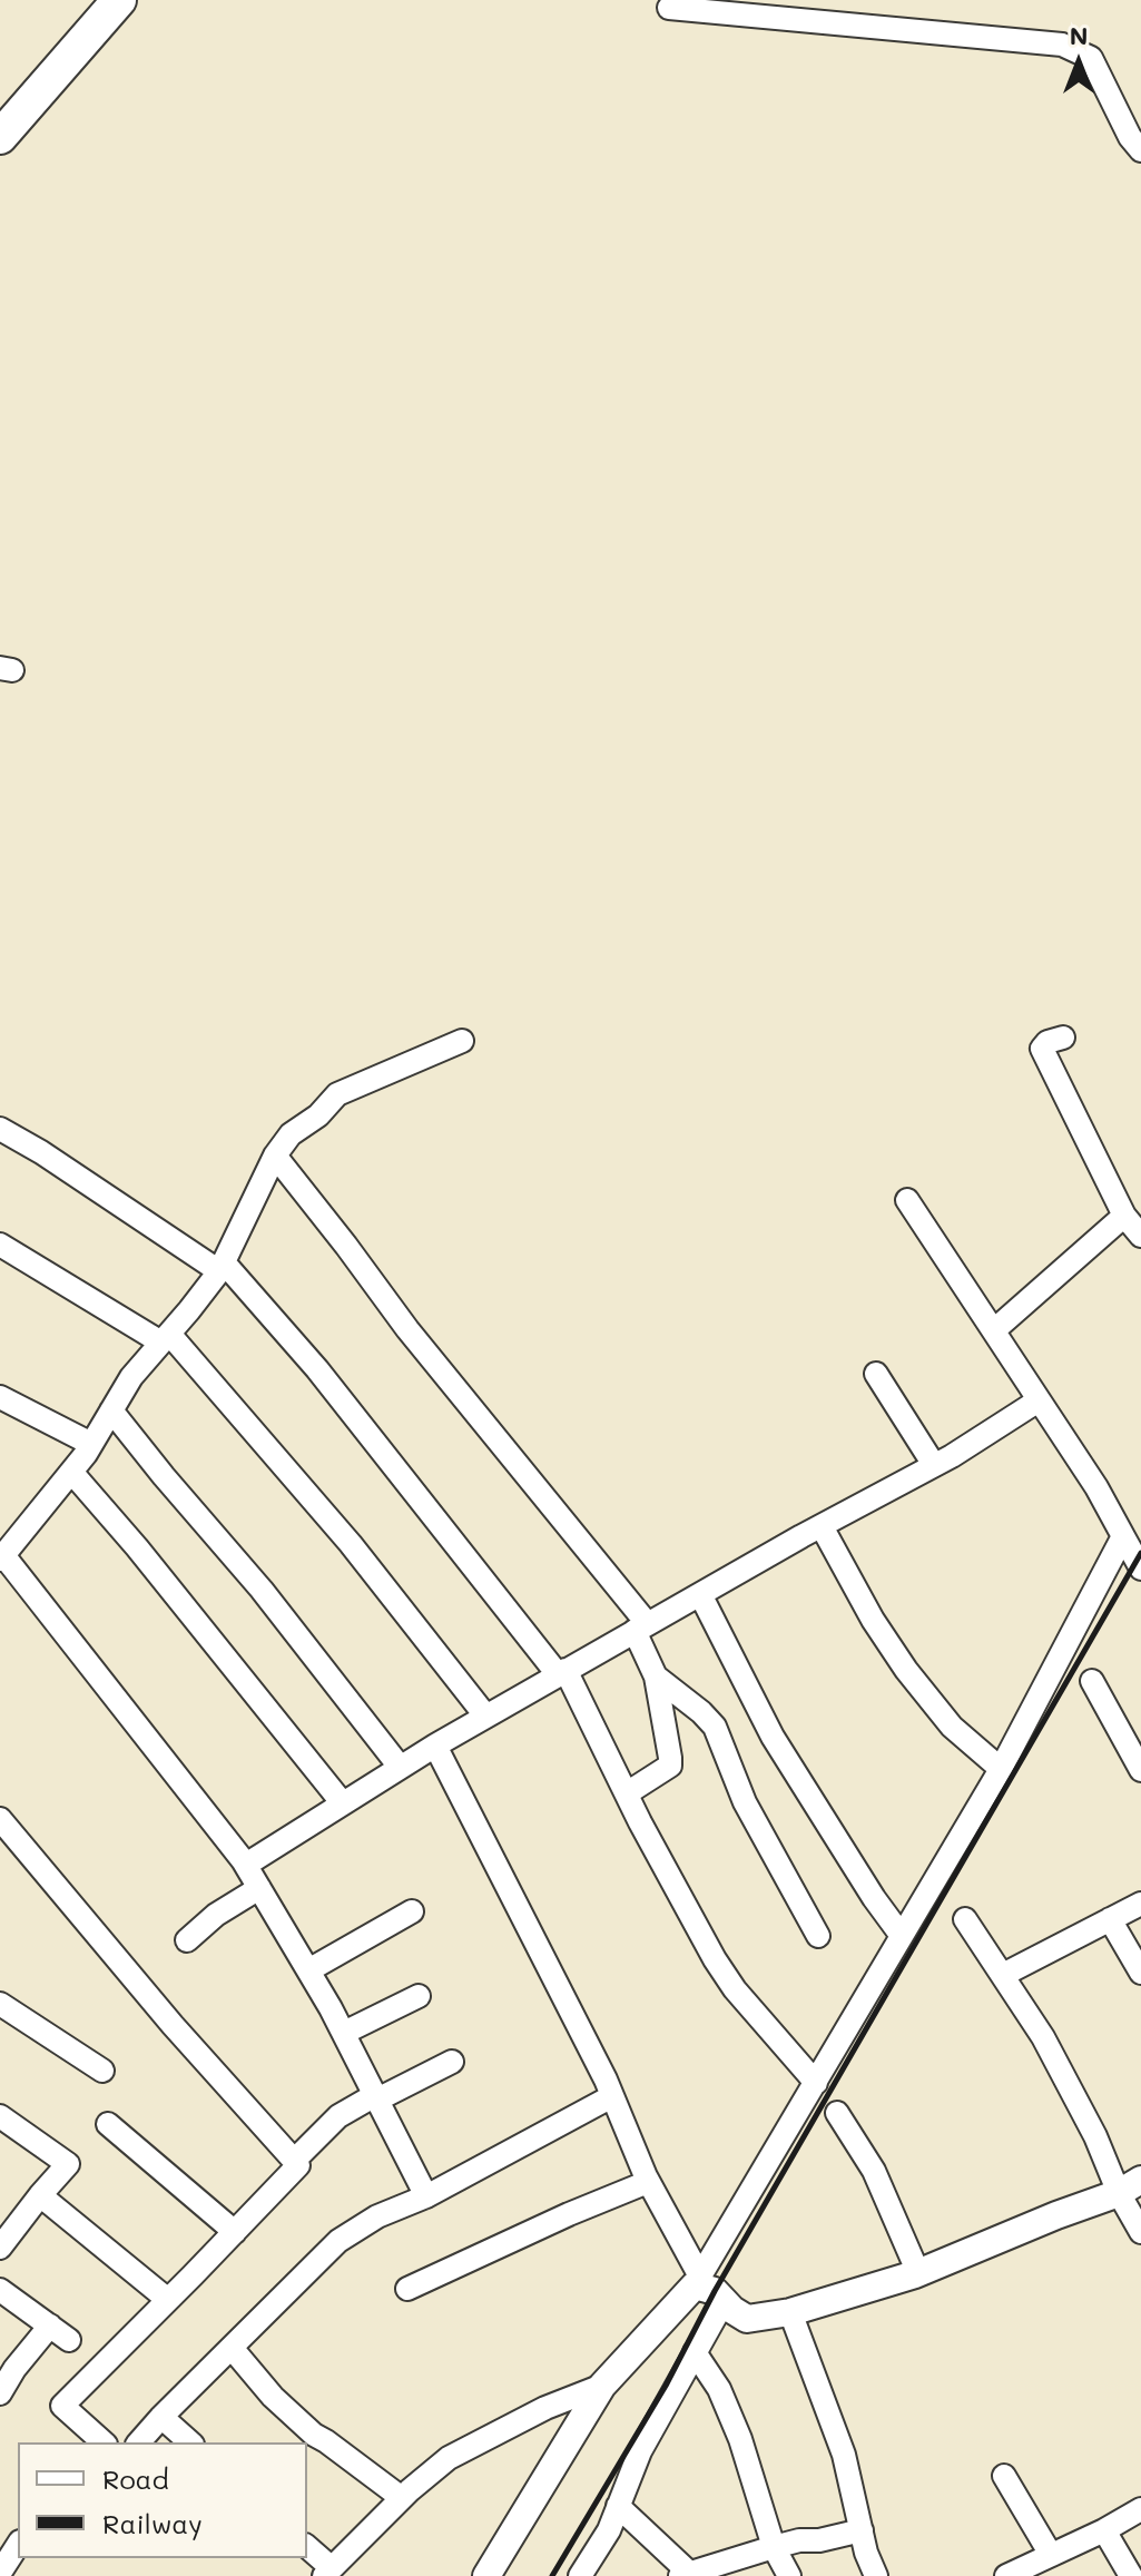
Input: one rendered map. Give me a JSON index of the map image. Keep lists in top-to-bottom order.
{
  "legend": ["Road", "Railway"],
  "north": "top"
}
